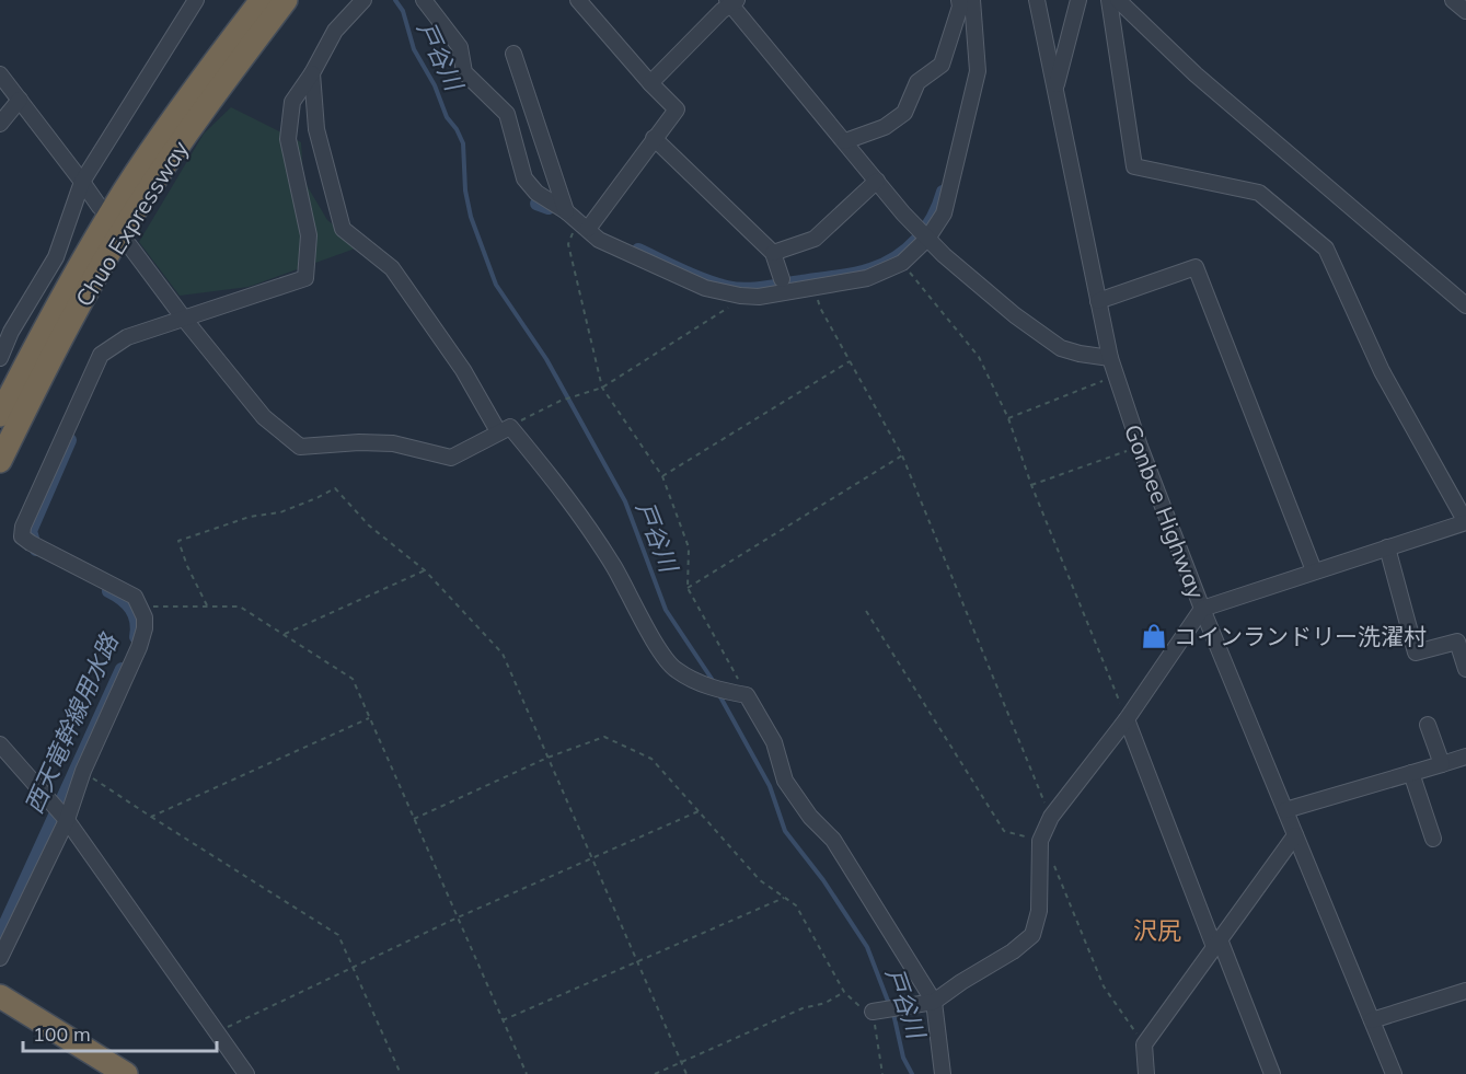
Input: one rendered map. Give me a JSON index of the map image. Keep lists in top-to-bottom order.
{
  "streets": {
    "highway": ["Chuo Expressway"],
    "street": ["Gonbee Highway"]
  },
  "districts": ["沢尻"],
  "water": ["戸谷川", "西天竜幹線用水路"],
  "places": {
    "shop": ["コインランドリー洗濯村"]
  },
  "scale_bar": "100 m"
}
